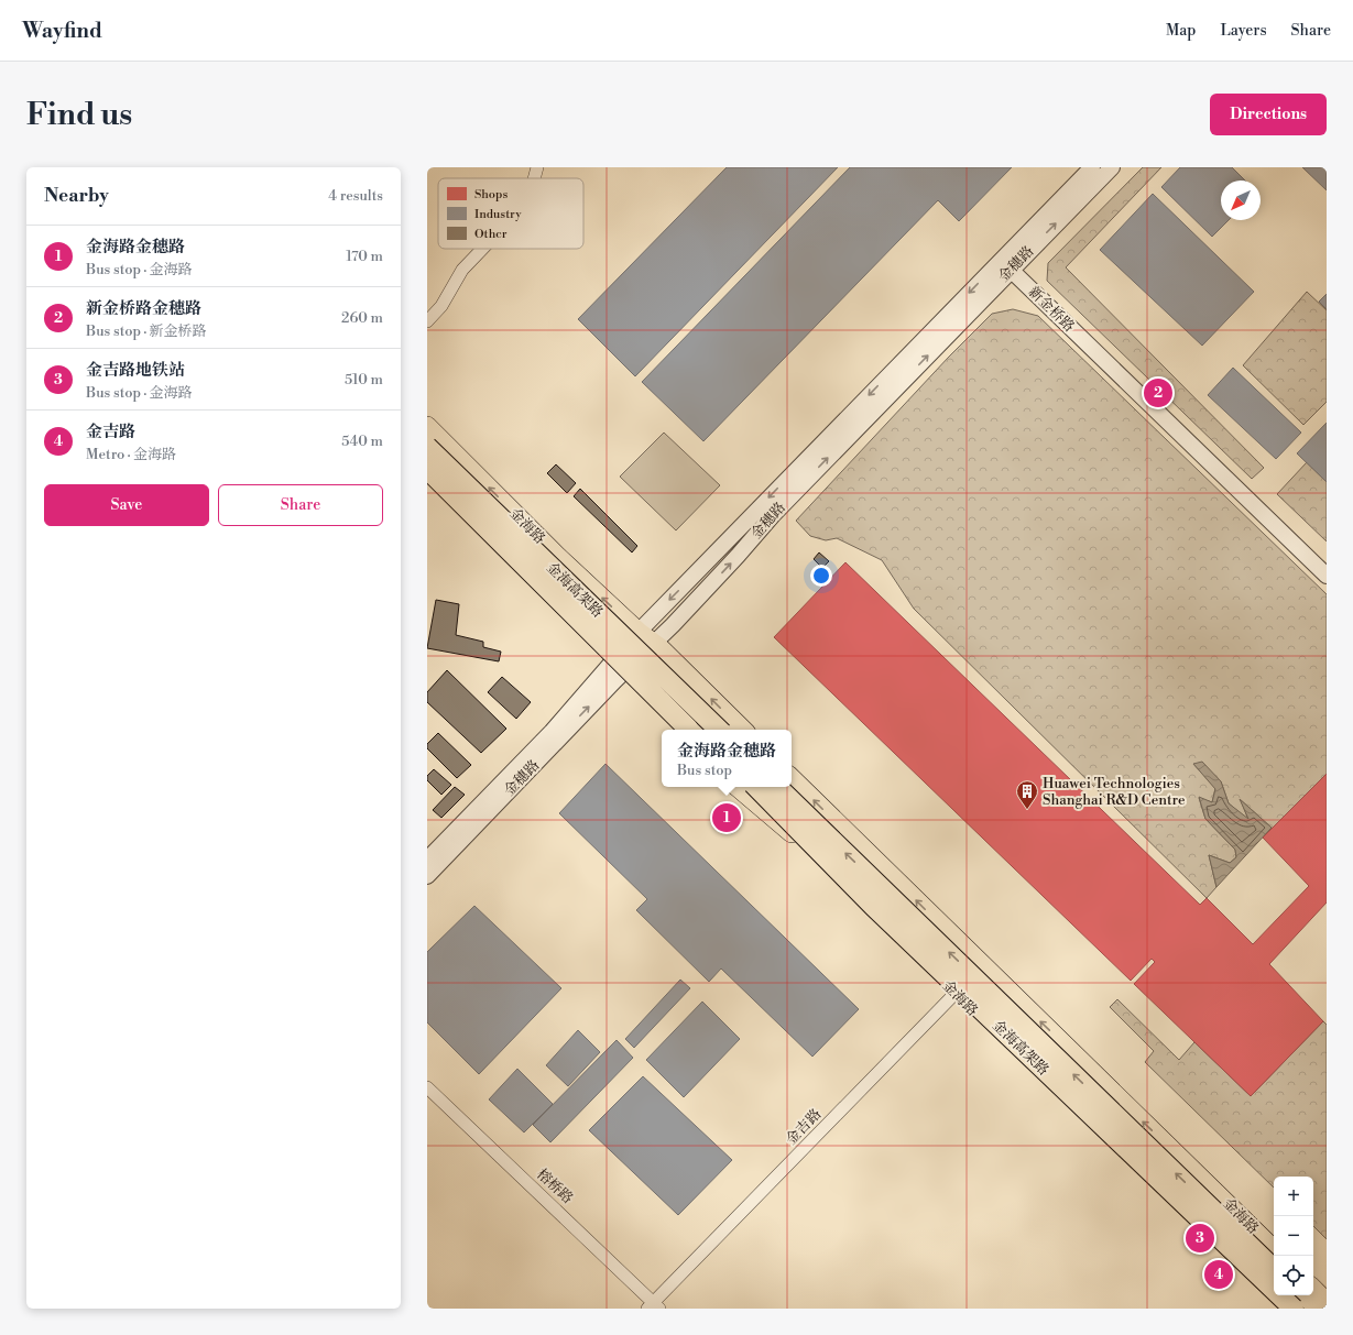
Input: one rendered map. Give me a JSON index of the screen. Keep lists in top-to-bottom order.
{
  "streets": {
    "highway": ["金海高架路"],
    "main road": ["金海路"],
    "street": [
      "金穗路",
      "新金桥路",
      "金吉路",
      "榕桥路"
    ]
  },
  "crossings": [
    ["金穗路", "新金桥路"],
    ["金穗路", "金海路"],
    ["金海路", "金吉路"],
    ["金吉路", "榕桥路"]
  ],
  "places": {
    "building": ["Huawei Technologies Shanghai R&D Centre"]
  },
  "legend": ["Shops", "Industry", "Other"],
  "north": "bottom left",
  "page": {
    "header": "Wayfind",
    "nav": ["Map", "Layers", "Share"],
    "buttons": [
      "Directions",
      ["Save", "Share"]
    ],
    "title": "Find us",
    "heading": ["Nearby", "4 results"],
    "list": [
      {
        "mark": "1",
        "name": "金海路金穗路",
        "note": "Bus stop · 金海路",
        "value": "170 m"
      },
      {
        "mark": "2",
        "name": "新金桥路金穗路",
        "note": "Bus stop · 新金桥路",
        "value": "260 m"
      },
      {
        "mark": "3",
        "name": "金吉路地铁站",
        "note": "Bus stop · 金海路",
        "value": "510 m"
      },
      {
        "mark": "4",
        "name": "金吉路",
        "note": "Metro · 金海路",
        "value": "540 m"
      }
    ],
    "pins": [
      "2",
      "1",
      "3",
      "4"
    ],
    "popup": ["金海路金穗路", "Bus stop"],
    "map_buttons": ["+", "−"]
  }
}
